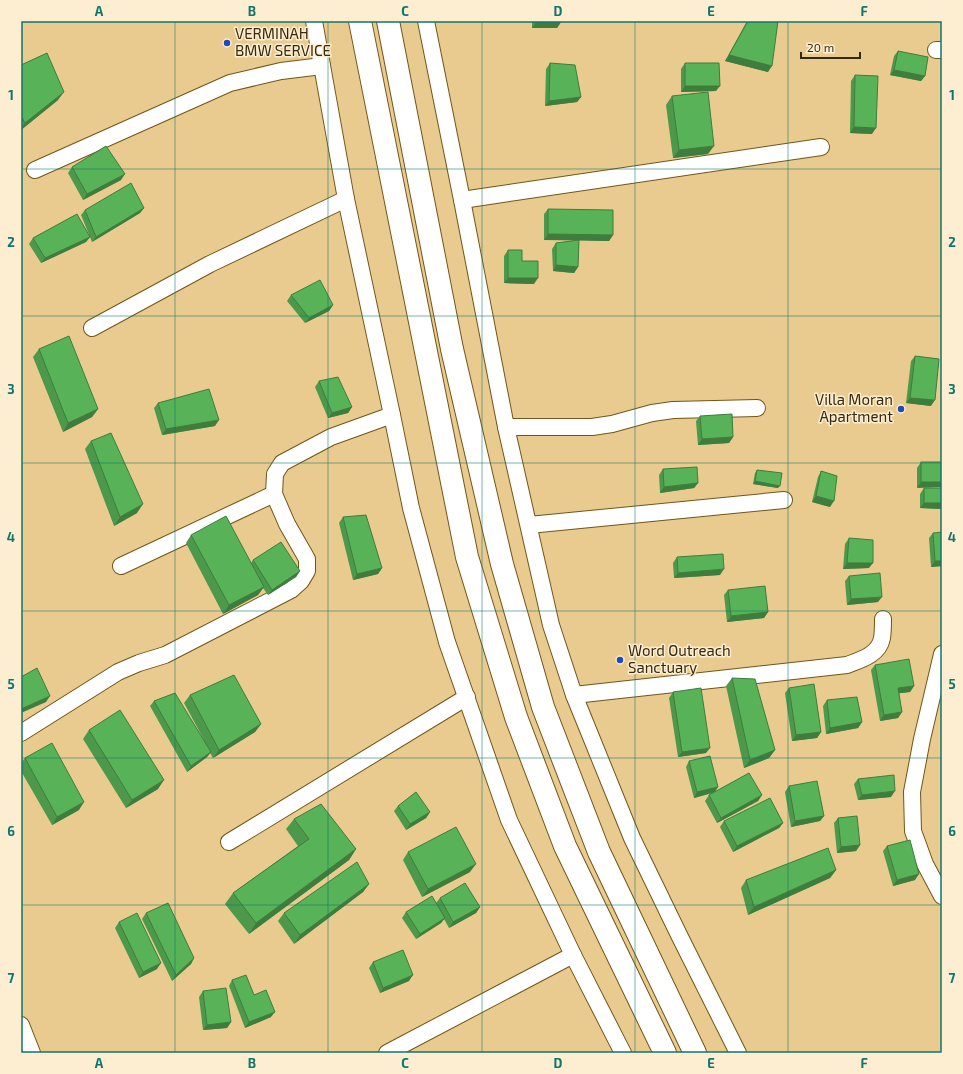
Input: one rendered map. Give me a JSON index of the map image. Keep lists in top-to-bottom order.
{
  "places": ["VERMINAH BMW SERVICE", "Villa Moran Apartment", "Word Outreach Sanctuary"],
  "scale_bar": "20 m",
  "grid": {
    "columns": [
      "A",
      "B",
      "C",
      "D",
      "E",
      "F"
    ],
    "rows": [
      "1",
      "2",
      "3",
      "4",
      "5",
      "6",
      "7"
    ]
  }
}
